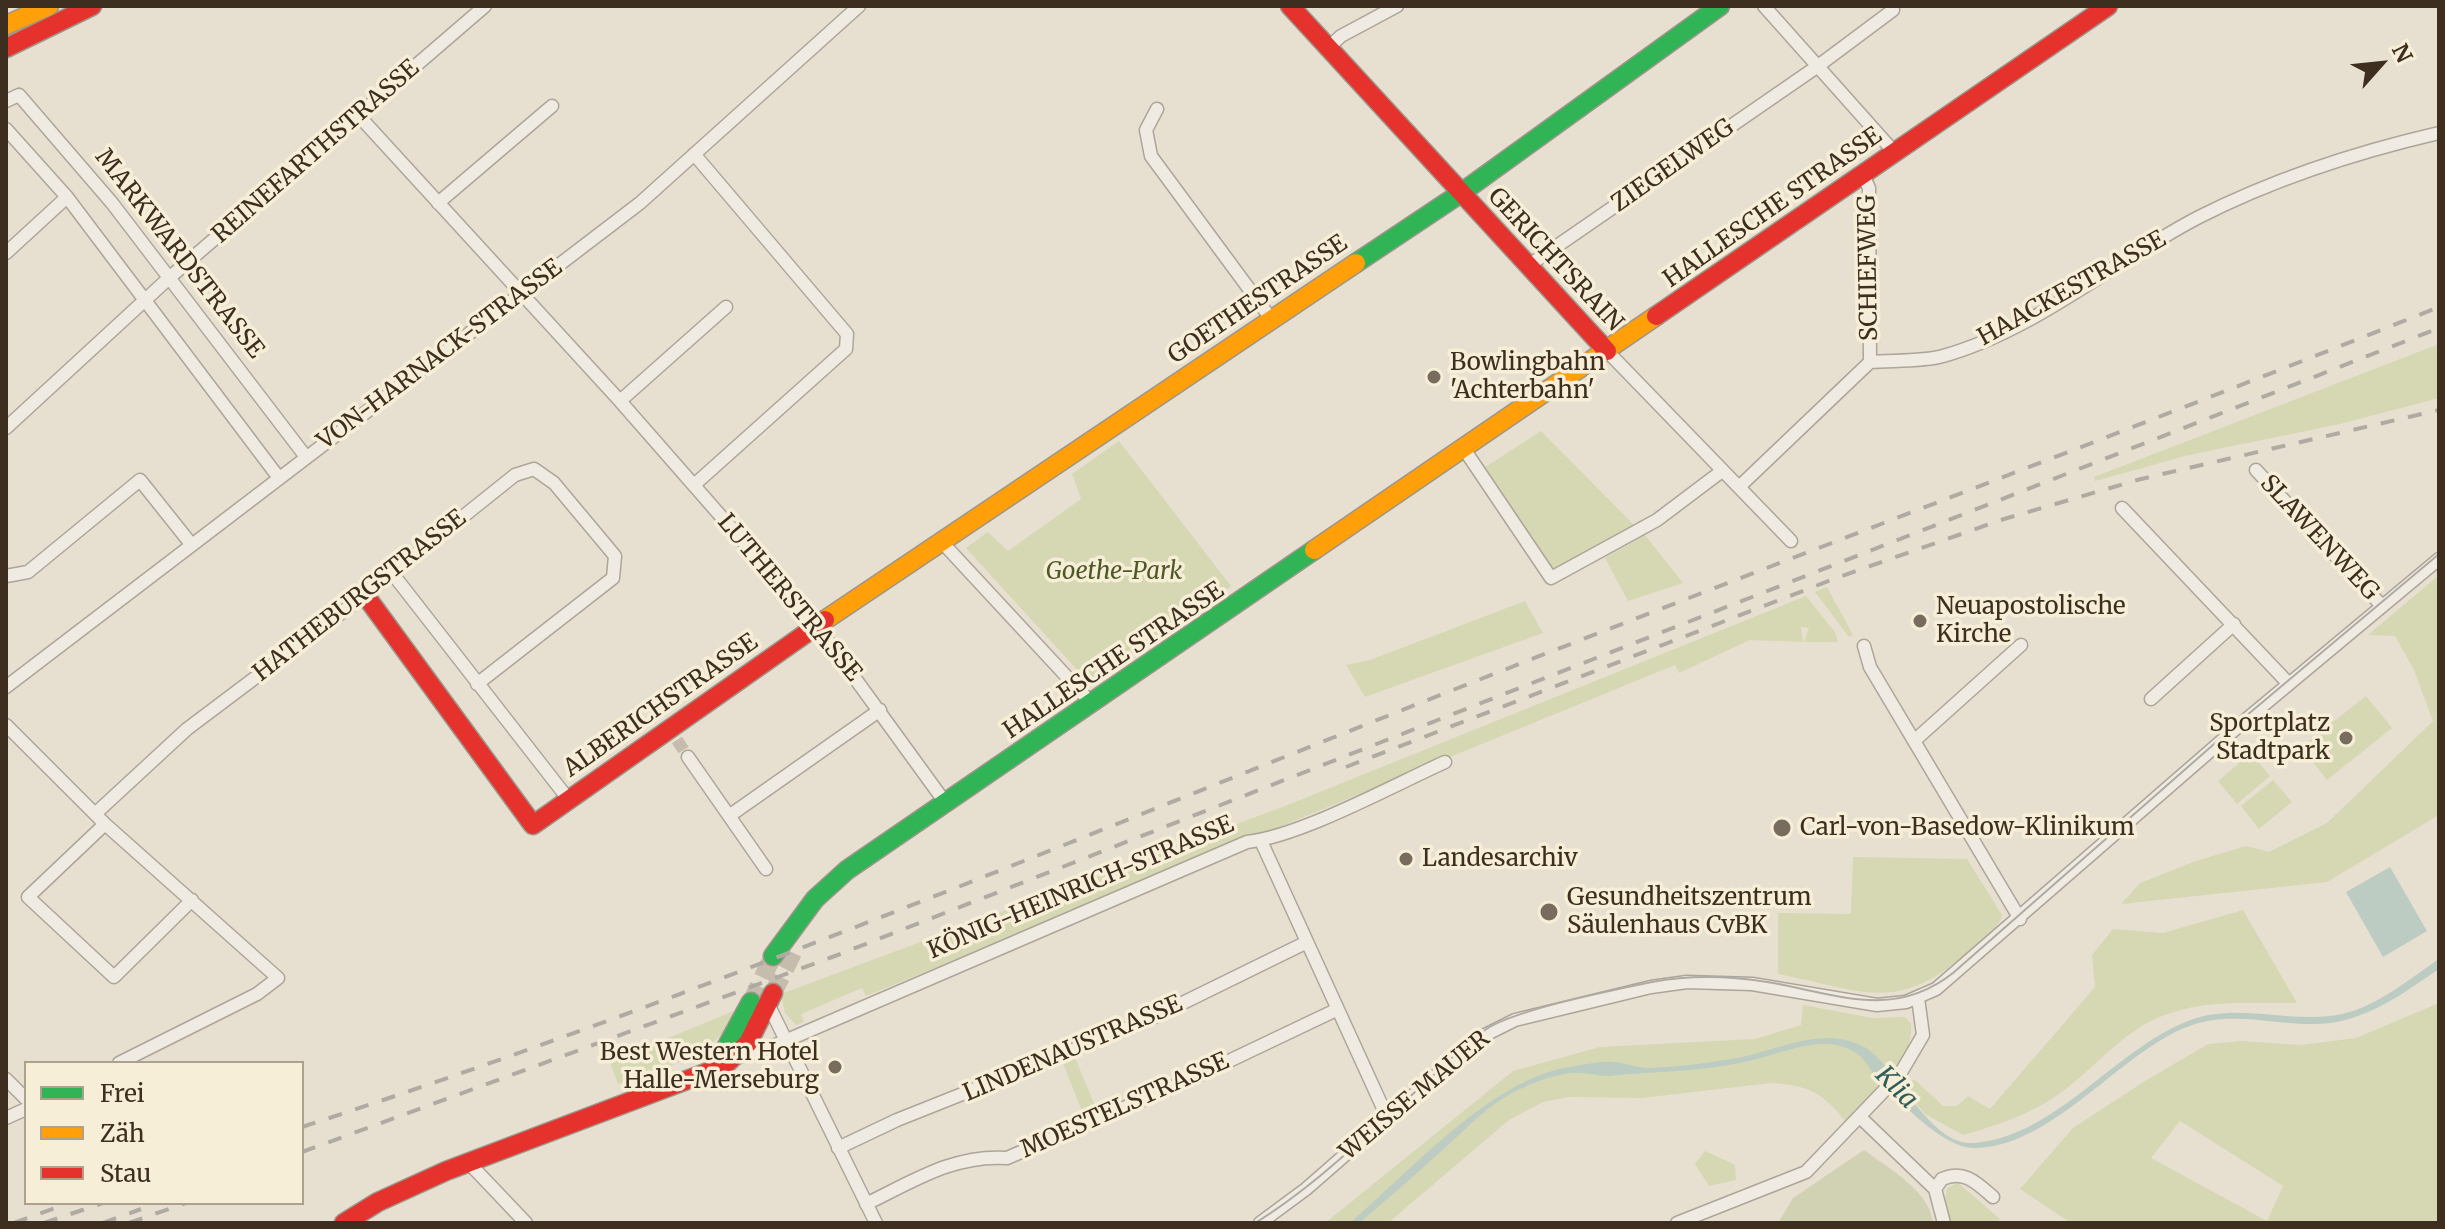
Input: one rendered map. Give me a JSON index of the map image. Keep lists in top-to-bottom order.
{
  "streets": {
    "main road": [
      "HALLESCHE STRASSE",
      "GERICHTSRAIN",
      "GOETHESTRASSE",
      "ALBERICHSTRASSE",
      "KÖNIG-HEINRICH-STRASSE"
    ],
    "street": [
      "REINEFARTHSTRASSE",
      "ZIEGELWEG",
      "MARKWARDSTRASSE",
      "SCHIEFWEG",
      "HAACKESTRASSE",
      "VON-HARNACK-STRASSE",
      "SLAWENWEG",
      "HATHEBURGSTRASSE",
      "LUTHERSTRASSE",
      "LINDENAUSTRASSE",
      "WEISSE MAUER",
      "MOESTELSTRASSE"
    ]
  },
  "crossings": [
    ["REINEFARTHSTRASSE", "MARKWARDSTRASSE"],
    ["REINEFARTHSTRASSE", "LUTHERSTRASSE"],
    ["ZIEGELWEG", "GERICHTSRAIN"],
    ["HALLESCHE STRASSE", "GERICHTSRAIN"],
    ["HALLESCHE STRASSE", "SCHIEFWEG"],
    ["HALLESCHE STRASSE", "LUTHERSTRASSE"],
    ["MARKWARDSTRASSE", "VON-HARNACK-STRASSE"],
    ["GERICHTSRAIN", "GOETHESTRASSE"],
    ["SCHIEFWEG", "HAACKESTRASSE"],
    ["GOETHESTRASSE", "LUTHERSTRASSE"],
    ["GOETHESTRASSE", "ALBERICHSTRASSE"],
    ["VON-HARNACK-STRASSE", "LUTHERSTRASSE"],
    ["HATHEBURGSTRASSE", "ALBERICHSTRASSE"],
    ["LUTHERSTRASSE", "ALBERICHSTRASSE"]
  ],
  "water": ["Klia"],
  "parks": ["Goethe-Park"],
  "places": [
    "Bowlingbahn 'Achterbahn'",
    "Neuapostolische Kirche",
    "Sportplatz Stadtpark",
    "Carl-von-Basedow-Klinikum",
    "Landesarchiv",
    "Gesundheitszentrum Säulenhaus CvBK",
    "Best Western Hotel Halle-Merseburg"
  ],
  "legend": ["Frei", "Zäh", "Stau"],
  "north": "top right"
}
